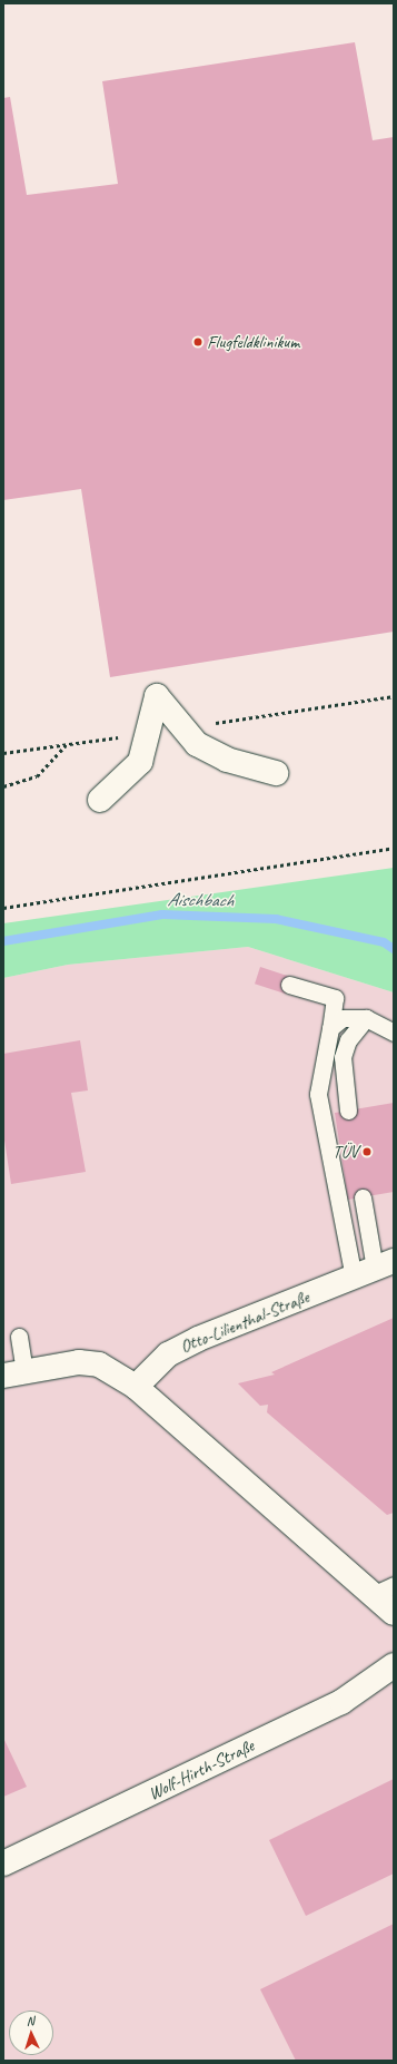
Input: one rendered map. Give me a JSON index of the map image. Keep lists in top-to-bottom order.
{
  "streets": {
    "street": ["Otto-Lilienthal-Straße", "Wolf-Hirth-Straße"]
  },
  "water": ["Aischbach"],
  "places": ["Flugfeldklinikum", "TÜV"],
  "north": "top"
}
